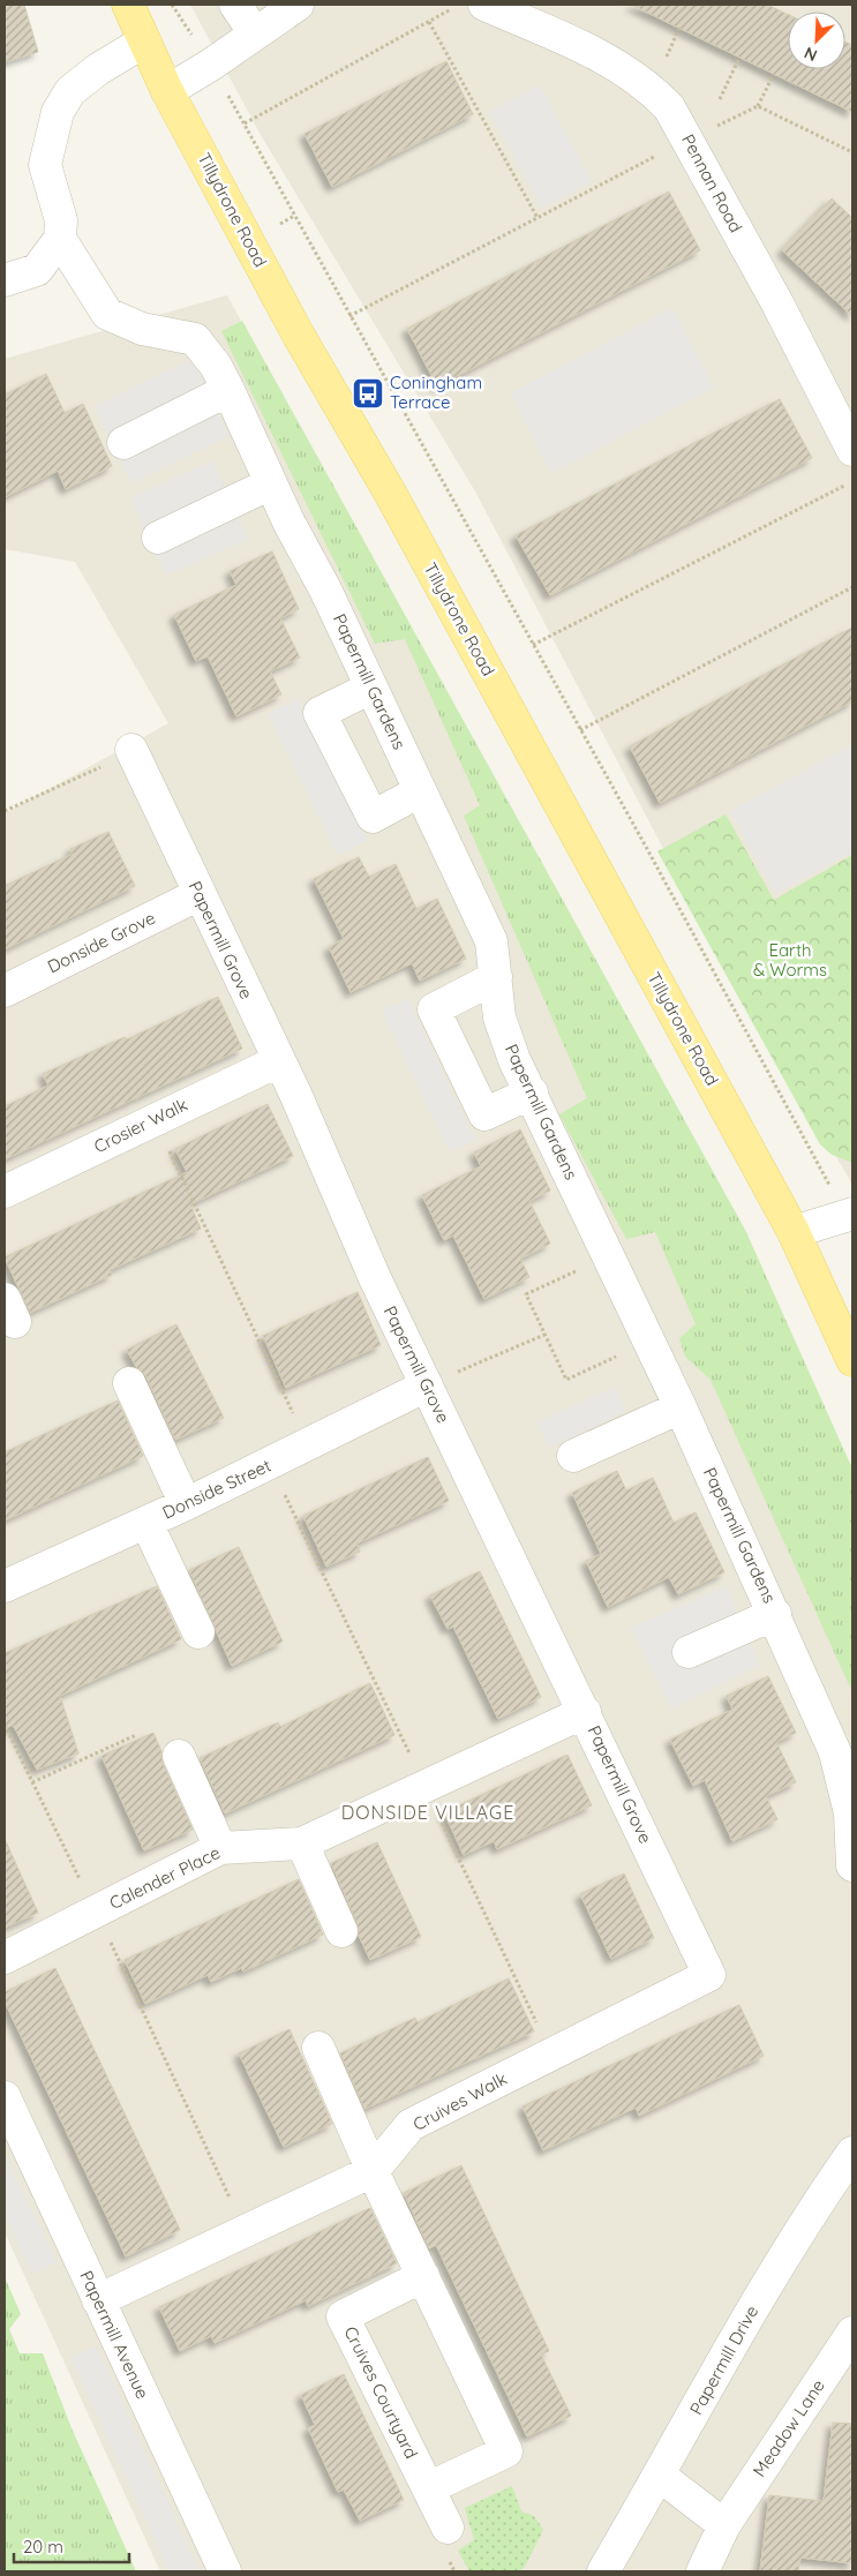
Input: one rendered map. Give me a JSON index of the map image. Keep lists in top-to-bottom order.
{
  "streets": {
    "main road": ["Tillydrone Road"],
    "street": [
      "Pennan Road",
      "Papermill Gardens",
      "Papermill Grove",
      "Donside Grove",
      "Crosier Walk",
      "Donside Street",
      "Calender Place",
      "Cruives Walk",
      "Papermill Avenue",
      "Papermill Drive",
      "Cruives Courtyard",
      "Meadow Lane"
    ]
  },
  "crossings": [
    ["Papermill Grove", "Donside Grove"],
    ["Papermill Grove", "Crosier Walk"],
    ["Papermill Grove", "Donside Street"],
    ["Papermill Grove", "Calender Place"],
    ["Papermill Grove", "Cruives Walk"],
    ["Cruives Walk", "Papermill Avenue"]
  ],
  "districts": ["DONSIDE VILLAGE"],
  "parks": ["Earth & Worms"],
  "places": {
    "bus stop": ["Coningham Terrace"]
  },
  "scale_bar": "20 m",
  "north": "bottom left"
}
